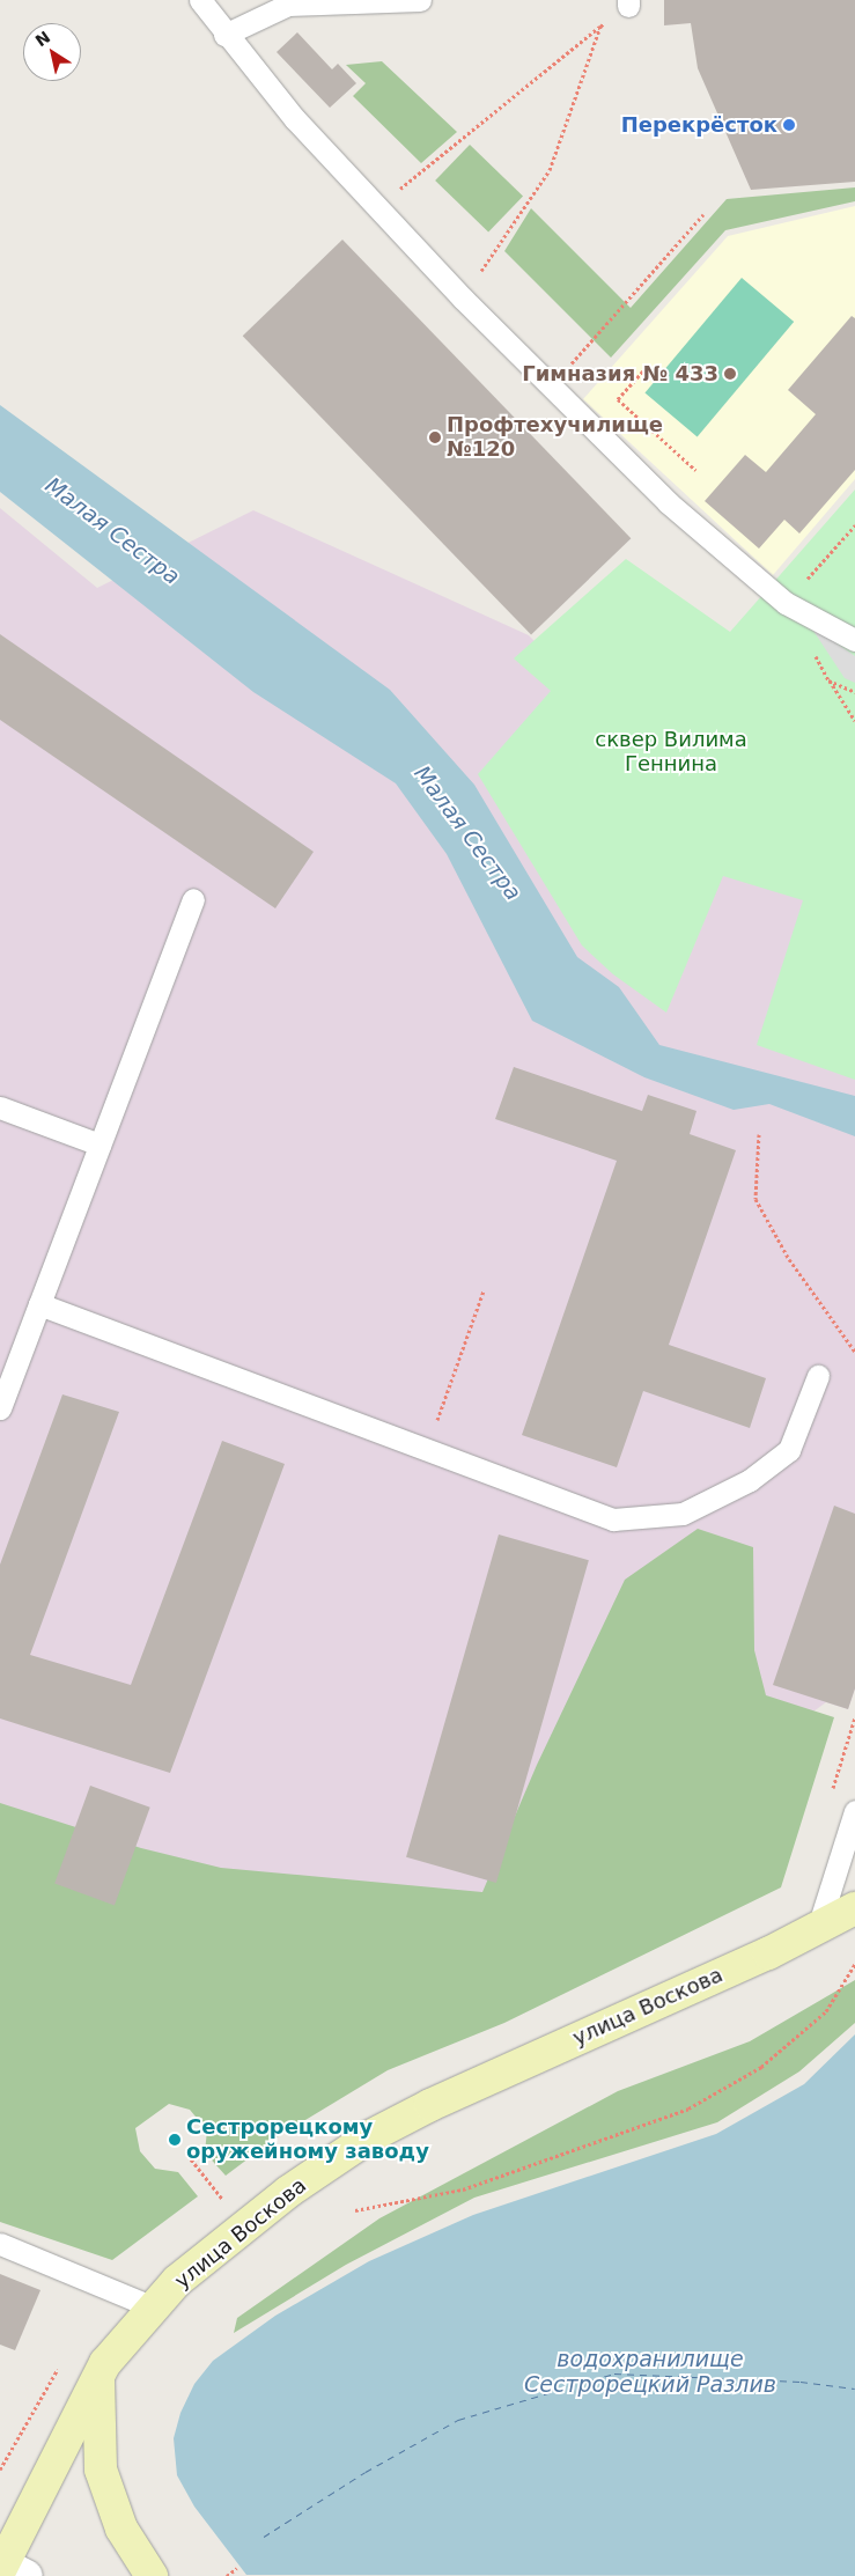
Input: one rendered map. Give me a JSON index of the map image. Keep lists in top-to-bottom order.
{
  "streets": {
    "main road": ["улица Воскова"]
  },
  "water": ["Малая Сестра", "водохранилище Сестрорецкий Разлив"],
  "parks": ["сквер Вилима Геннина"],
  "places": [
    "Перекрёсток",
    "Гимназия № 433",
    "Профтехучилище №120",
    "Сестрорецкому оружейному заводу"
  ],
  "north": "top left"
}
